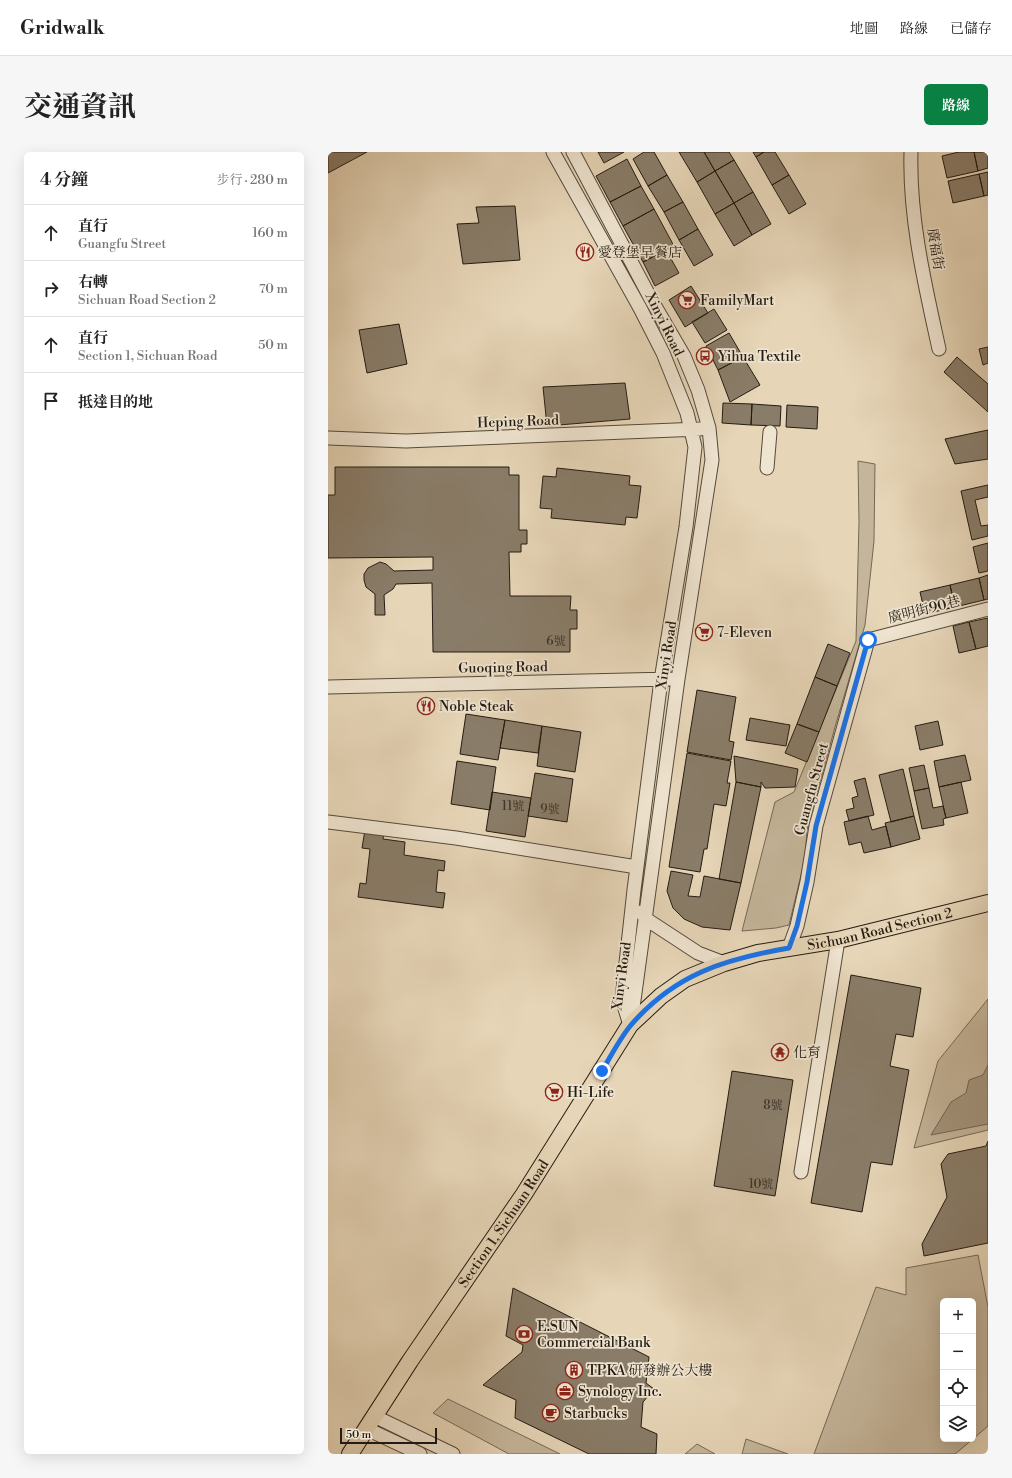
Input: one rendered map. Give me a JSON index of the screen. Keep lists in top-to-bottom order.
{
  "streets": {
    "main road": ["Sichuan Road Section 2", "Section 1, Sichuan Road"],
    "street": [
      "廣福街",
      "Xinyi Road",
      "Heping Road",
      "廣明街90巷",
      "Guoqing Road",
      "Guangfu Street"
    ]
  },
  "crossings": [
    ["Xinyi Road", "Heping Road"],
    ["Xinyi Road", "Guoqing Road"],
    ["Xinyi Road", "Section 1, Sichuan Road"],
    ["廣明街90巷", "Guangfu Street"],
    ["Guangfu Street", "Sichuan Road Section 2"],
    ["Sichuan Road Section 2", "Section 1, Sichuan Road"]
  ],
  "places": {
    "restaurant": ["愛登堡早餐店", "Noble Steak"],
    "supermarket": ["FamilyMart", "7-Eleven", "Hi-Life"],
    "bus stop": ["Yihua Textile"],
    "temple": ["化育"],
    "bank": ["E.SUN Commercial Bank"],
    "building": ["TPKA 研發辦公大樓"],
    "office": ["Synology Inc."],
    "cafe": ["Starbucks"]
  },
  "house_numbers": [
    "6號",
    "11號",
    "9號",
    "8號",
    "10號"
  ],
  "scale_bar": "50 m",
  "page": {
    "header": "Gridwalk",
    "nav": ["地圖", "路線", "已儲存"],
    "title": "交通資訊",
    "buttons": "路線",
    "heading": ["4 分鐘", "步行 · 280 m"],
    "list": [
      ["直行", "Guangfu Street", "160 m"],
      ["右轉", "Sichuan Road Section 2", "70 m"],
      ["直行", "Section 1, Sichuan Road", "50 m"],
      "抵達目的地"
    ],
    "map_buttons": ["+", "−"],
    "scale": "50 m"
  }
}
